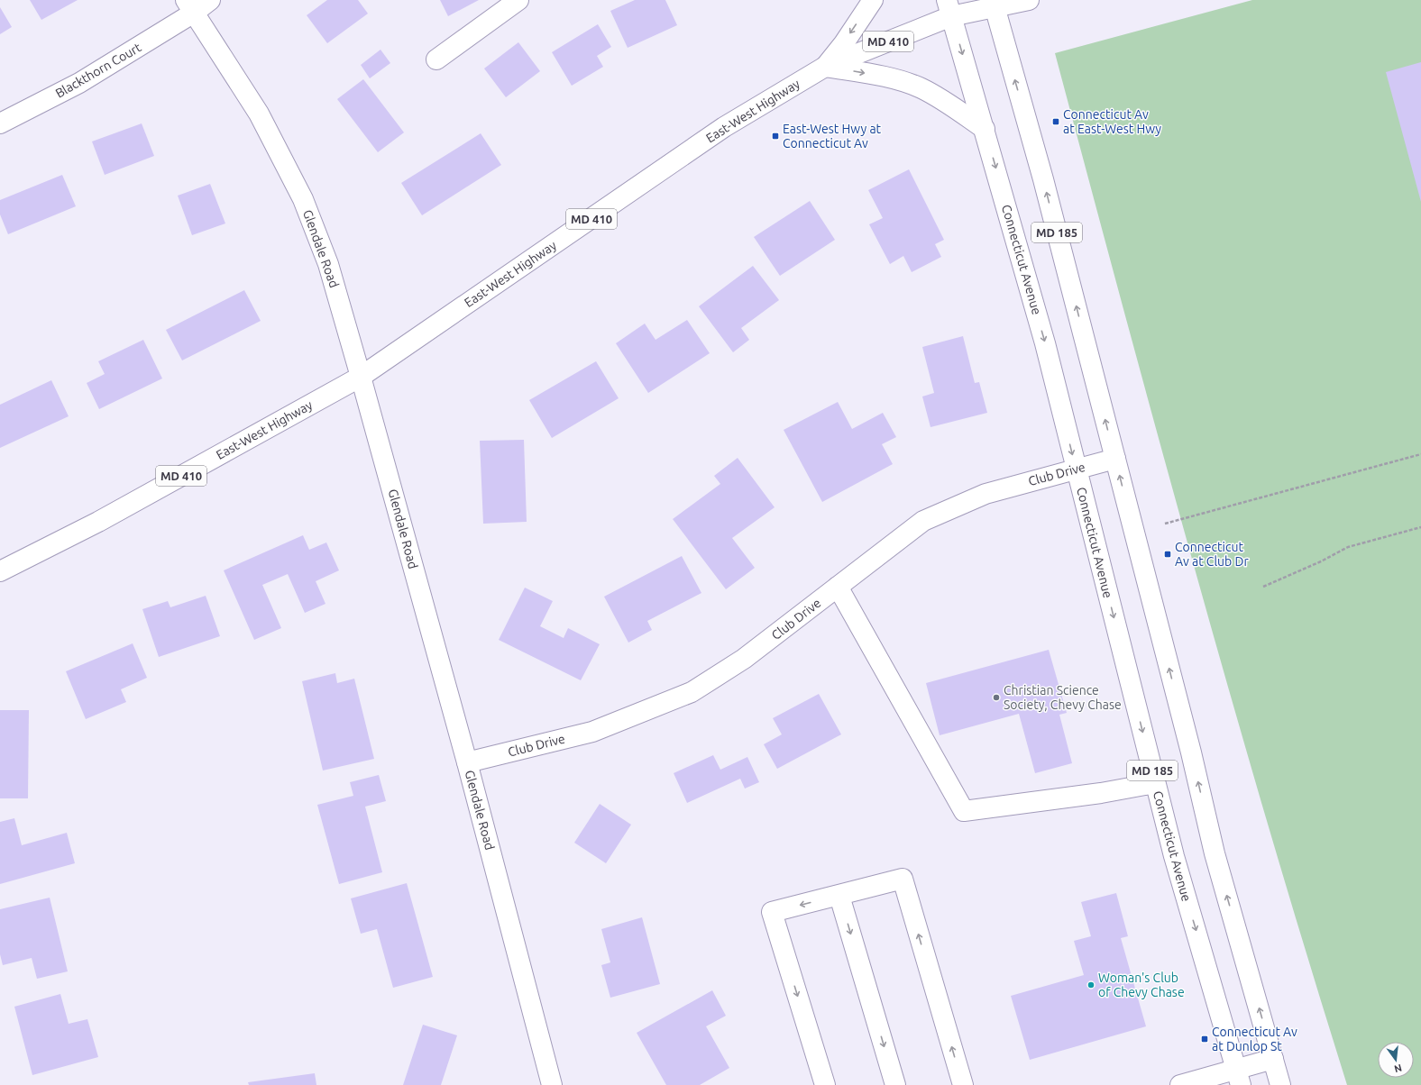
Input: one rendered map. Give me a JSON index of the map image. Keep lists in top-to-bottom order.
{
  "streets": {
    "main road": [
      "MD 410",
      "Blackthorn Court",
      "East-West Highway",
      "MD 185",
      "Glendale Road",
      "Connecticut Avenue",
      "Club Drive"
    ]
  },
  "crossings": [
    ["Blackthorn Court", "Glendale Road"],
    ["East-West Highway", "MD 185"],
    ["East-West Highway", "Glendale Road"],
    ["East-West Highway", "Connecticut Avenue"],
    ["MD 185", "Club Drive"],
    ["Glendale Road", "Club Drive"],
    ["Connecticut Avenue", "Club Drive"]
  ],
  "places": {
    "transit": [
      "Connecticut Av at East-West Hwy",
      "East-West Hwy at Connecticut Av",
      "Connecticut Av at Club Dr",
      "Connecticut Av at Dunlop St"
    ],
    "other": ["Christian Science Society, Chevy Chase", "Woman's Club of Chevy Chase"]
  },
  "north": "bottom"
}
